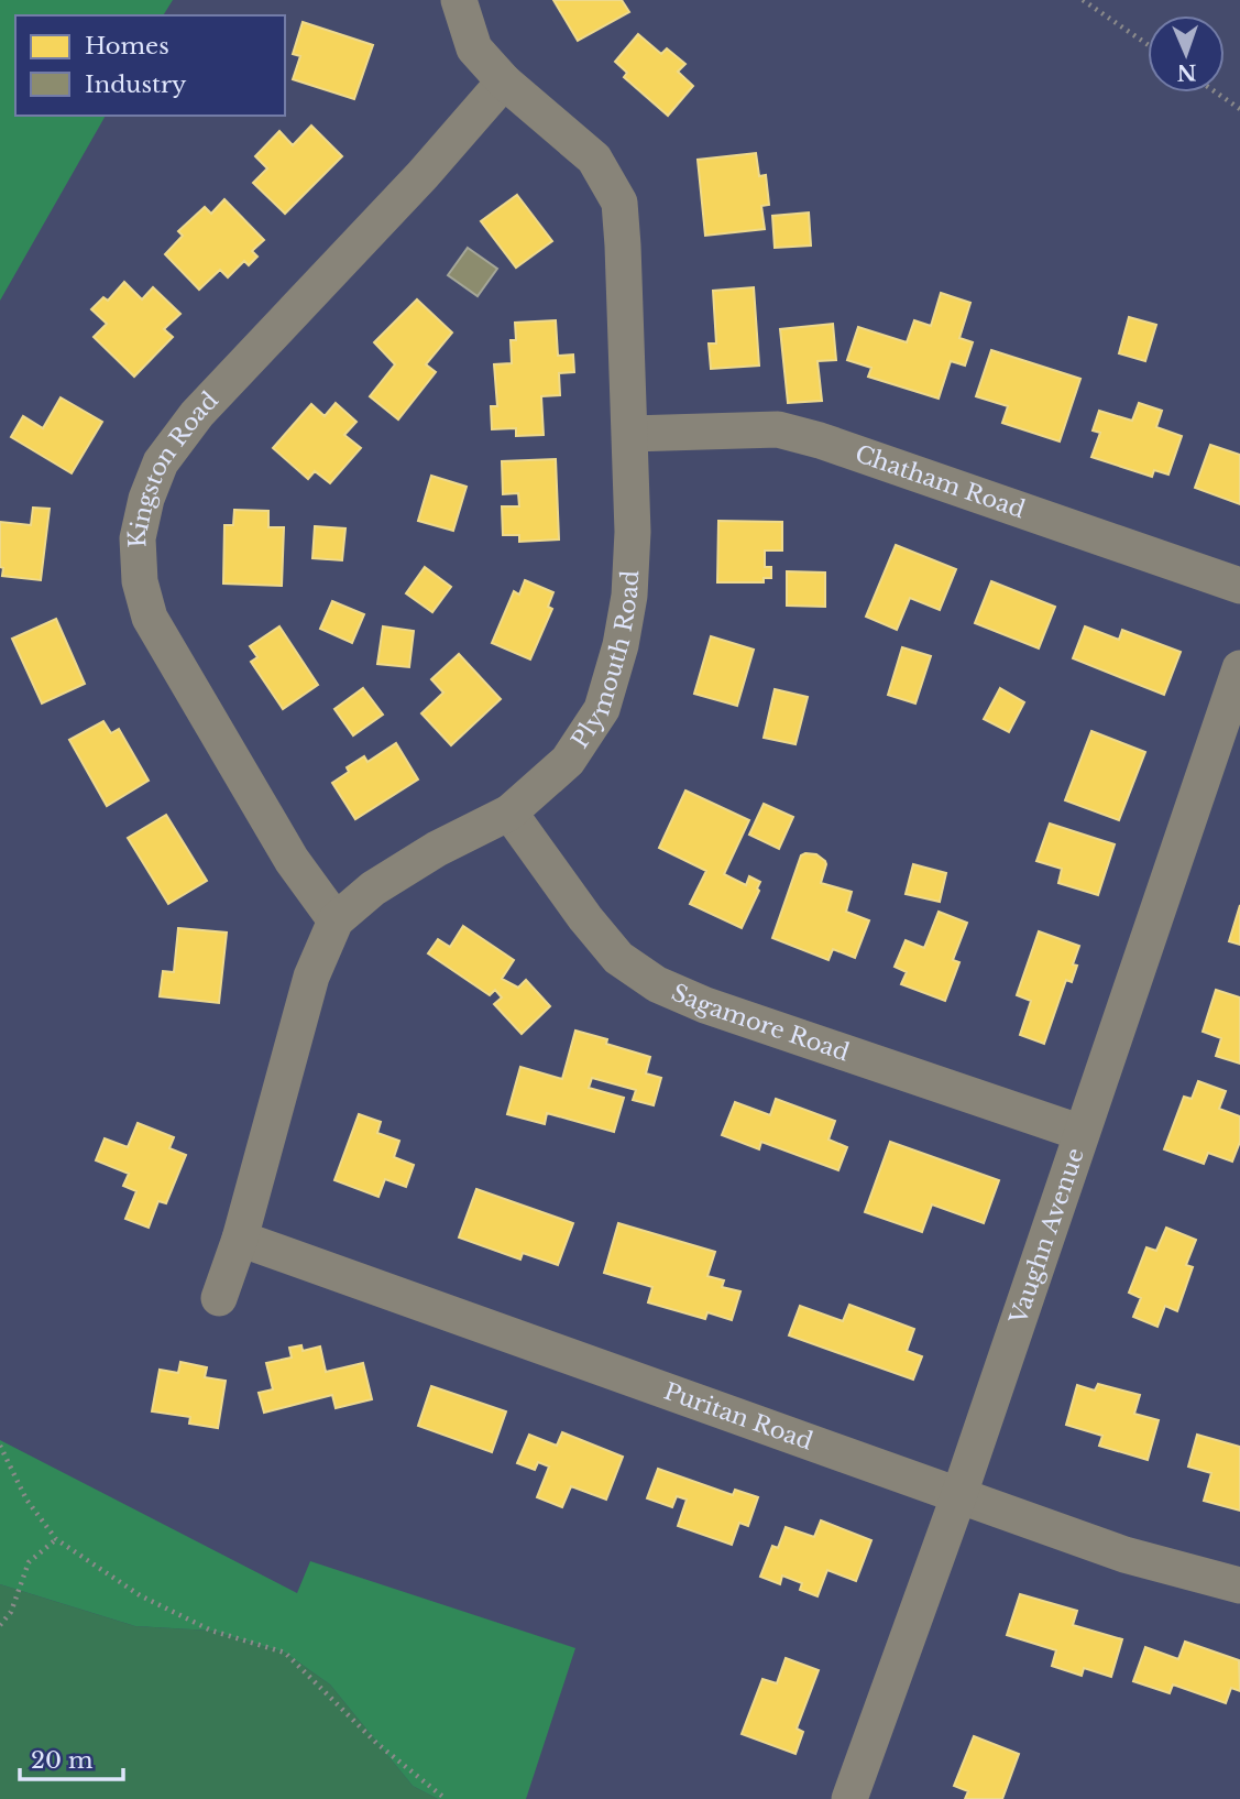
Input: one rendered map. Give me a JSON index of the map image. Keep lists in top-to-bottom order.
{
  "streets": {
    "street": [
      "Kingston Road",
      "Chatham Road",
      "Plymouth Road",
      "Sagamore Road",
      "Vaughn Avenue",
      "Puritan Road"
    ]
  },
  "crossings": [
    ["Kingston Road", "Plymouth Road"],
    ["Chatham Road", "Plymouth Road"],
    ["Plymouth Road", "Sagamore Road"],
    ["Plymouth Road", "Puritan Road"],
    ["Sagamore Road", "Vaughn Avenue"],
    ["Vaughn Avenue", "Puritan Road"]
  ],
  "legend": ["Homes", "Industry"],
  "scale_bar": "20 m",
  "north": "bottom"
}
